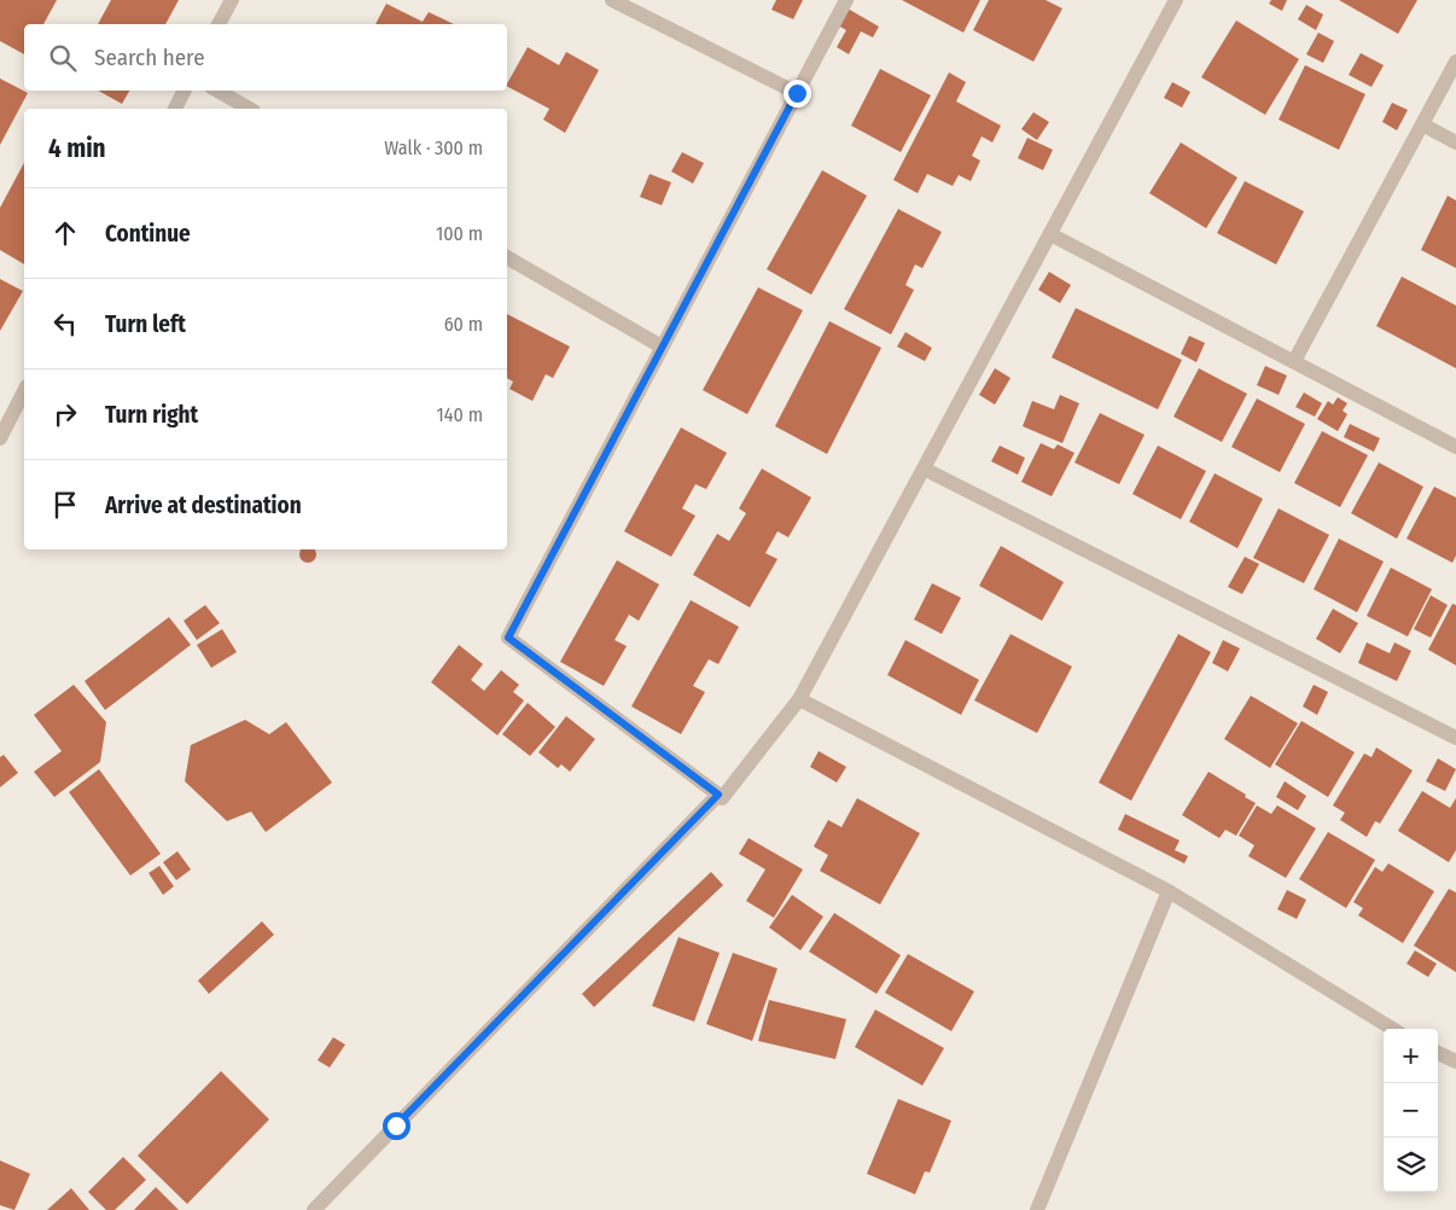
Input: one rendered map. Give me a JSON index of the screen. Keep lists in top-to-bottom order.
{
  "page": {
    "search": "Search here",
    "heading": ["4 min", "Walk · 300 m"],
    "list": [
      ["Continue", "100 m"],
      ["Turn left", "60 m"],
      ["Turn right", "140 m"],
      "Arrive at destination"
    ],
    "map_buttons": ["+", "−"]
  }
}
